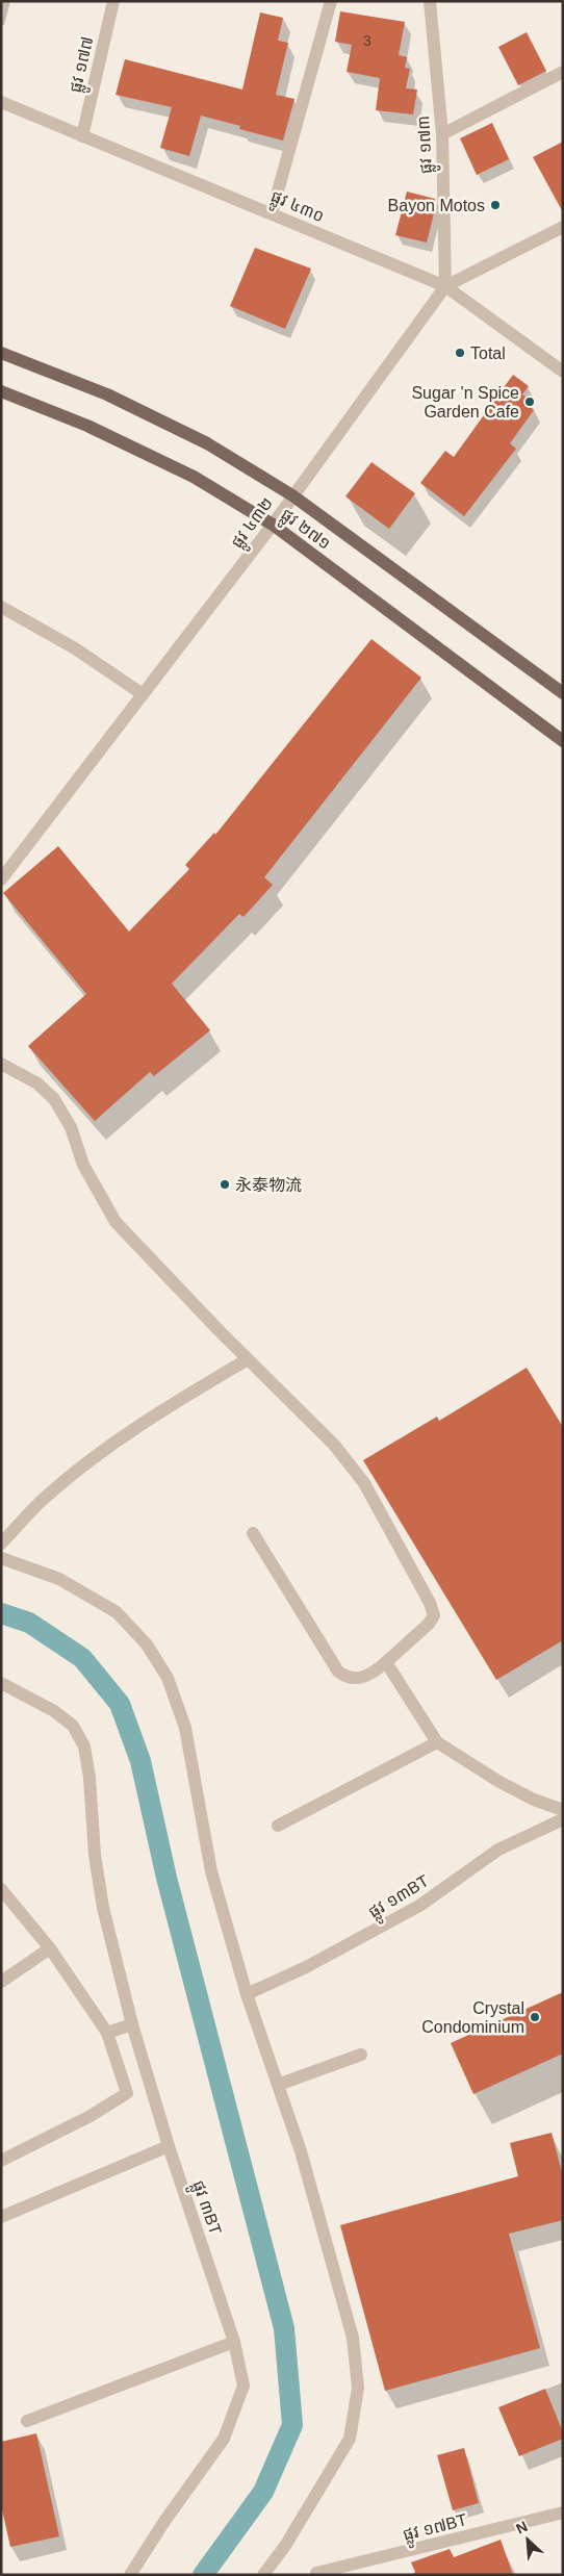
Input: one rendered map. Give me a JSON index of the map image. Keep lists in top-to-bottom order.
{
  "streets": {
    "main road": ["ផ្លូវ ២៧១"],
    "street": [
      "ផ្លូវ ១៧៧",
      "ផ្លូវ ១៧៣",
      "ផ្លូវ ៤៣០",
      "ផ្លូវ ៤៣២",
      "ផ្លូវ ១៣BT",
      "ផ្លូវ ៣BT",
      "ផ្លូវ ១៧BT"
    ]
  },
  "crossings": [
    ["ផ្លូវ ១៧៧", "ផ្លូវ ៤៣០"],
    ["ផ្លូវ ១៧៣", "ផ្លូវ ៤៣០"],
    ["ផ្លូវ ១៧៣", "ផ្លូវ ៤៣២"],
    ["ផ្លូវ ៤៣០", "ផ្លូវ ៤៣២"],
    ["ផ្លូវ ៤៣២", "ផ្លូវ ២៧១"]
  ],
  "places": [
    "Bayon Motos",
    "Total",
    "Sugar 'n Spice Garden Cafe",
    "永泰物流",
    "Crystal Condominium"
  ],
  "house_numbers": ["3"],
  "north": "top left"
}
